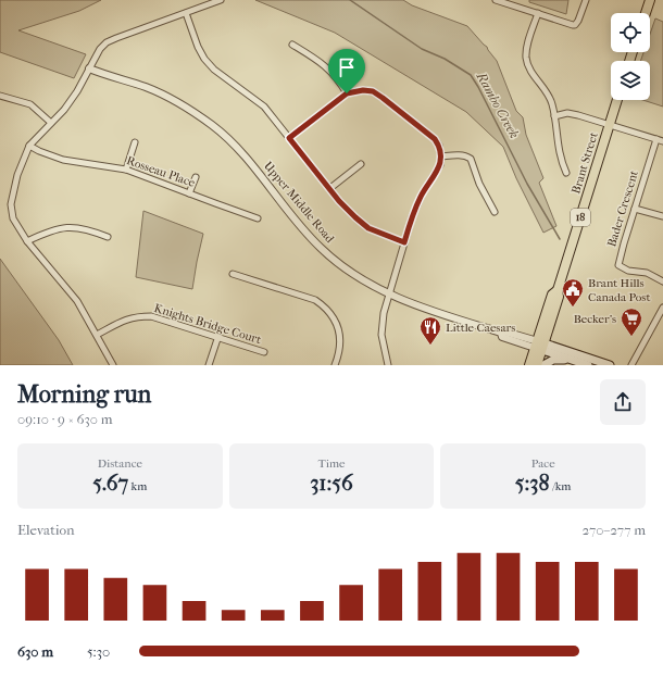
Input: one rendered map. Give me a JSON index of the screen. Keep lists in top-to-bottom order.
{
  "streets": {
    "main road": ["Brant Street", "Upper Middle Road", "18"],
    "street": ["Rosseau Place", "Bader Crescent", "Knights Bridge Court"]
  },
  "crossings": [
    ["Brant Street", "Upper Middle Road"]
  ],
  "water": ["Rambo Creek"],
  "places": {
    "public building": ["Brant Hills Canada Post"],
    "supermarket": ["Becker's"],
    "restaurant": ["Little Caesars"]
  },
  "page": {
    "heading": ["Morning run", "09:10 · 9 × 630 m"],
    "stats": [
      ["Distance", "5.67 km"],
      ["Time", "31:56"],
      ["Pace", "5:38 /km"]
    ],
    "chart": ["Elevation", "270–277 m"],
    "list": [
      {
        "name": "630 m",
        "note": "5:30"
      }
    ]
  }
}
